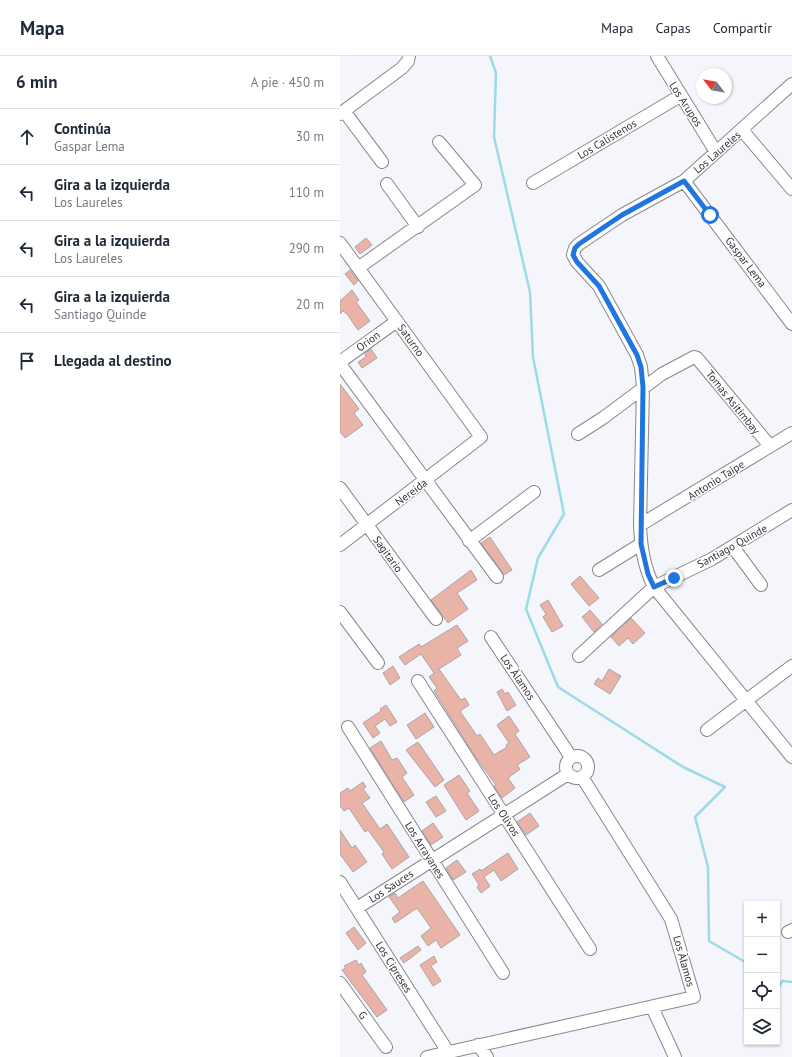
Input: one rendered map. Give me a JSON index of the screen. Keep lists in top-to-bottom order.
{
  "streets": {
    "street": [
      "Los Arupos",
      "Los Calistenos",
      "Los Laureles",
      "Gaspar Lema",
      "Saturno",
      "Orion",
      "Tomas Asitimbay",
      "Antonio Taipe",
      "Nereida",
      "Santiago Quinde",
      "Sagitario",
      "Los Àlamos",
      "Los Olivos",
      "Los Arrayanes",
      "Los Sauces",
      "Los Cipreses",
      "G"
    ]
  },
  "crossings": [
    ["Los Arupos", "Los Calistenos"],
    ["Los Arupos", "Los Laureles"],
    ["Los Laureles", "Gaspar Lema"],
    ["Los Laureles", "Tomas Asitimbay"],
    ["Los Laureles", "Antonio Taipe"],
    ["Los Laureles", "Santiago Quinde"],
    ["Saturno", "Orion"],
    ["Saturno", "Nereida"],
    ["Tomas Asitimbay", "Antonio Taipe"],
    ["Nereida", "Sagitario"],
    ["Los Àlamos", "Los Sauces"],
    ["Los Àlamos", "Los Cipreses"],
    ["Los Olivos", "Los Sauces"],
    ["Los Arrayanes", "Los Sauces"],
    ["Los Sauces", "Los Cipreses"]
  ],
  "north": "top left",
  "page": {
    "header": "Mapa",
    "nav": ["Mapa", "Capas", "Compartir"],
    "heading": ["6 min", "A pie · 450 m"],
    "list": [
      ["Continúa", "Gaspar Lema", "30 m"],
      ["Gira a la izquierda", "Los Laureles", "110 m"],
      ["Gira a la izquierda", "Los Laureles", "290 m"],
      ["Gira a la izquierda", "Santiago Quinde", "20 m"],
      "Llegada al destino"
    ],
    "map_buttons": ["+", "−"]
  }
}
